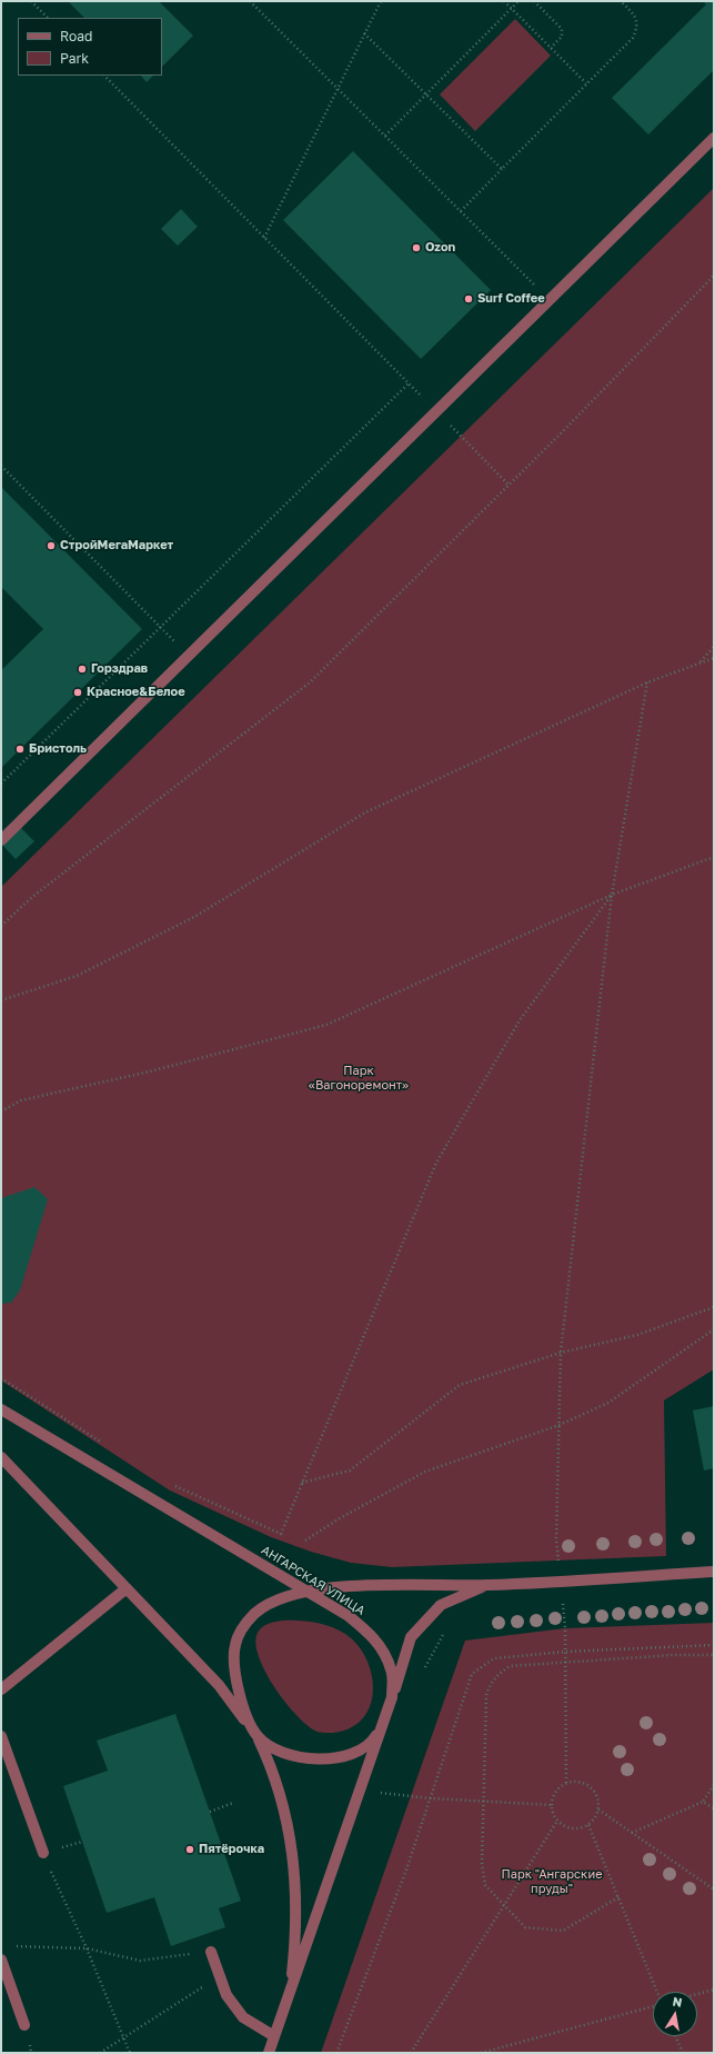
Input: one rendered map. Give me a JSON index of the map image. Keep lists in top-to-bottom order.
{
  "streets": {
    "street": ["АНГАРСКАЯ УЛИЦА"]
  },
  "parks": ["Парк «Вагоноремонт»", "Парк \"Ангарские пруды\""],
  "places": [
    "Ozon",
    "Surf Coffee",
    "СтройМегаМаркет",
    "Горздрав",
    "Красное&Белое",
    "Бристоль",
    "Пятёрочка"
  ],
  "legend": ["Road", "Park"],
  "north": "top"
}
